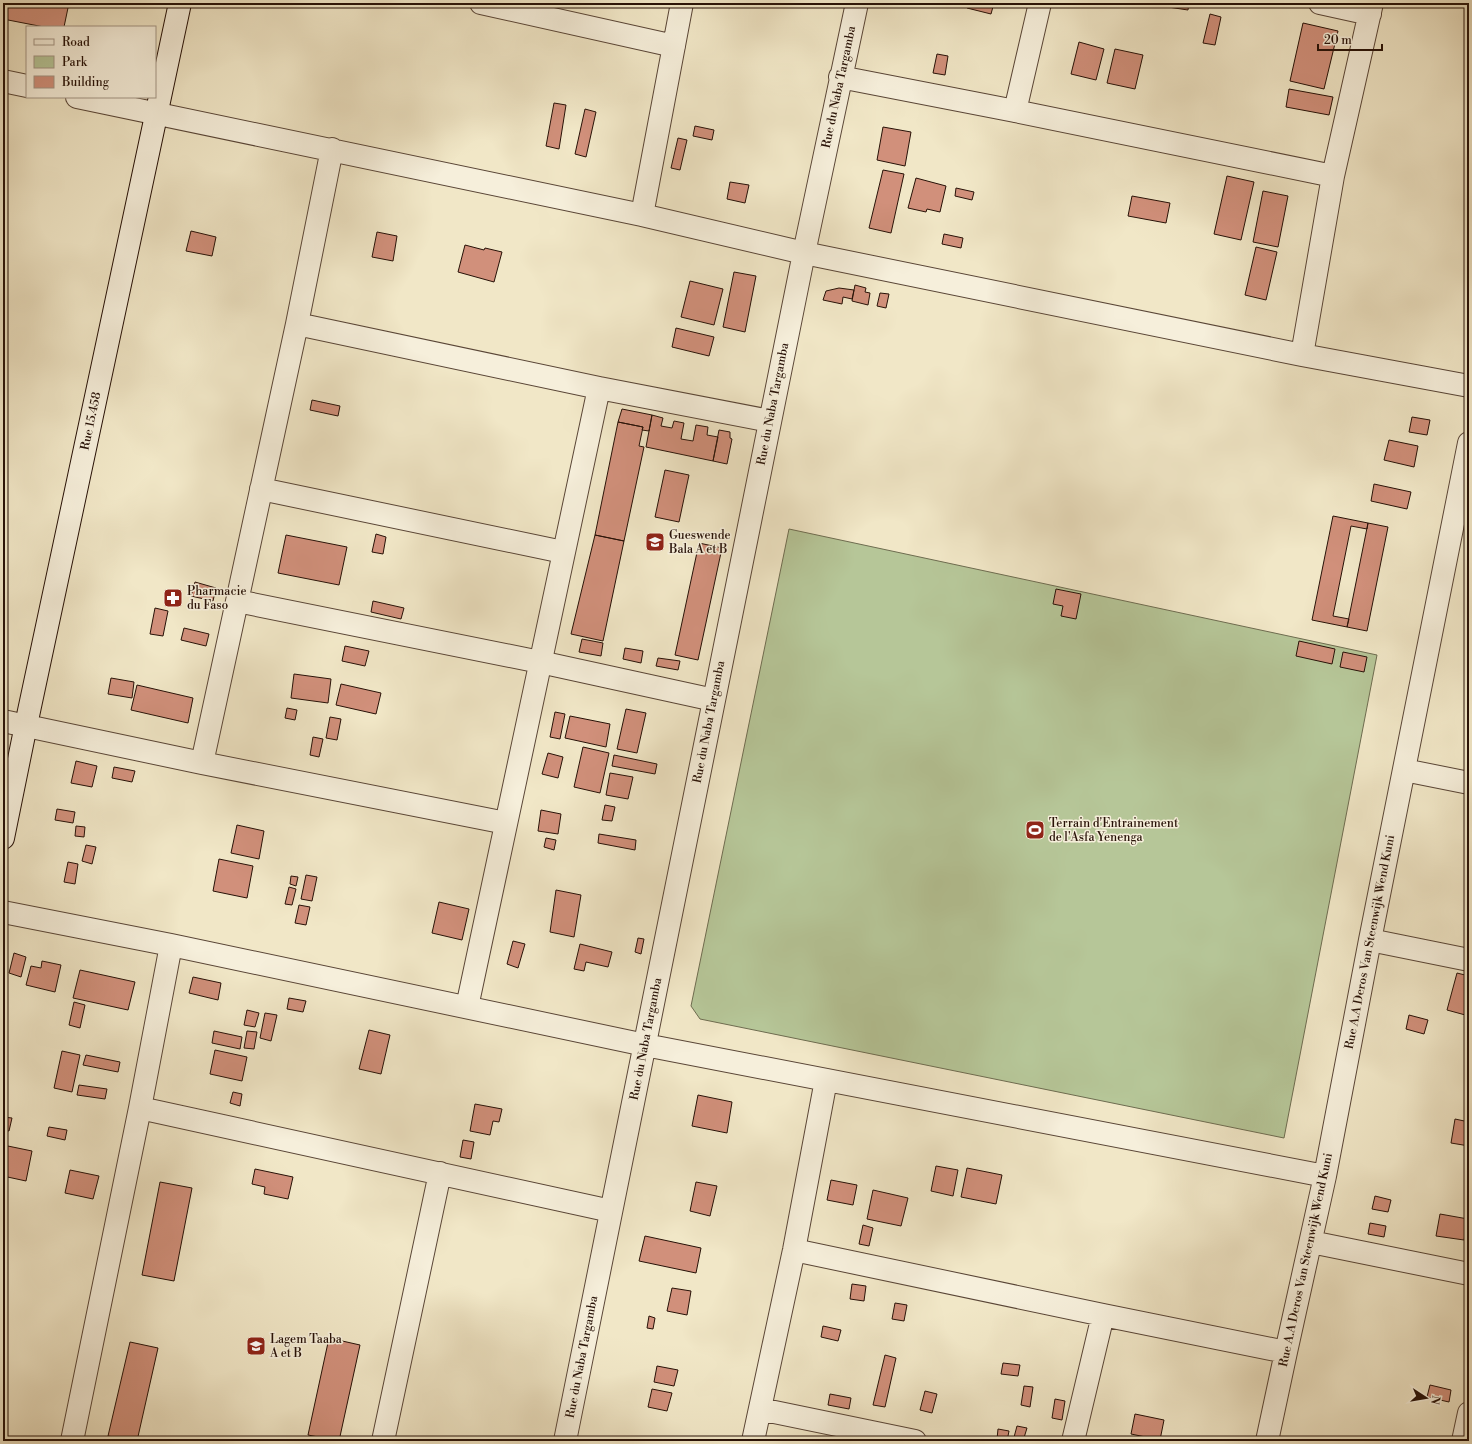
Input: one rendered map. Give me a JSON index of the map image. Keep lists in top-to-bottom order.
{
  "streets": {
    "street": ["Rue du Naba Targamba", "Rue 15.458", "Rue A.A Deros Van Steenwijk Wend Kuni"]
  },
  "places": {
    "school or university": ["Gueswende Bala A et B", "Lagem Taaba A et B"],
    "pharmacy": ["Pharmacie du Faso"],
    "sports": ["Terrain d'Entrainement de l'Asfa Yenenga"]
  },
  "legend": ["Road", "Park", "Building"],
  "scale_bar": "20 m",
  "north": "right"
}
